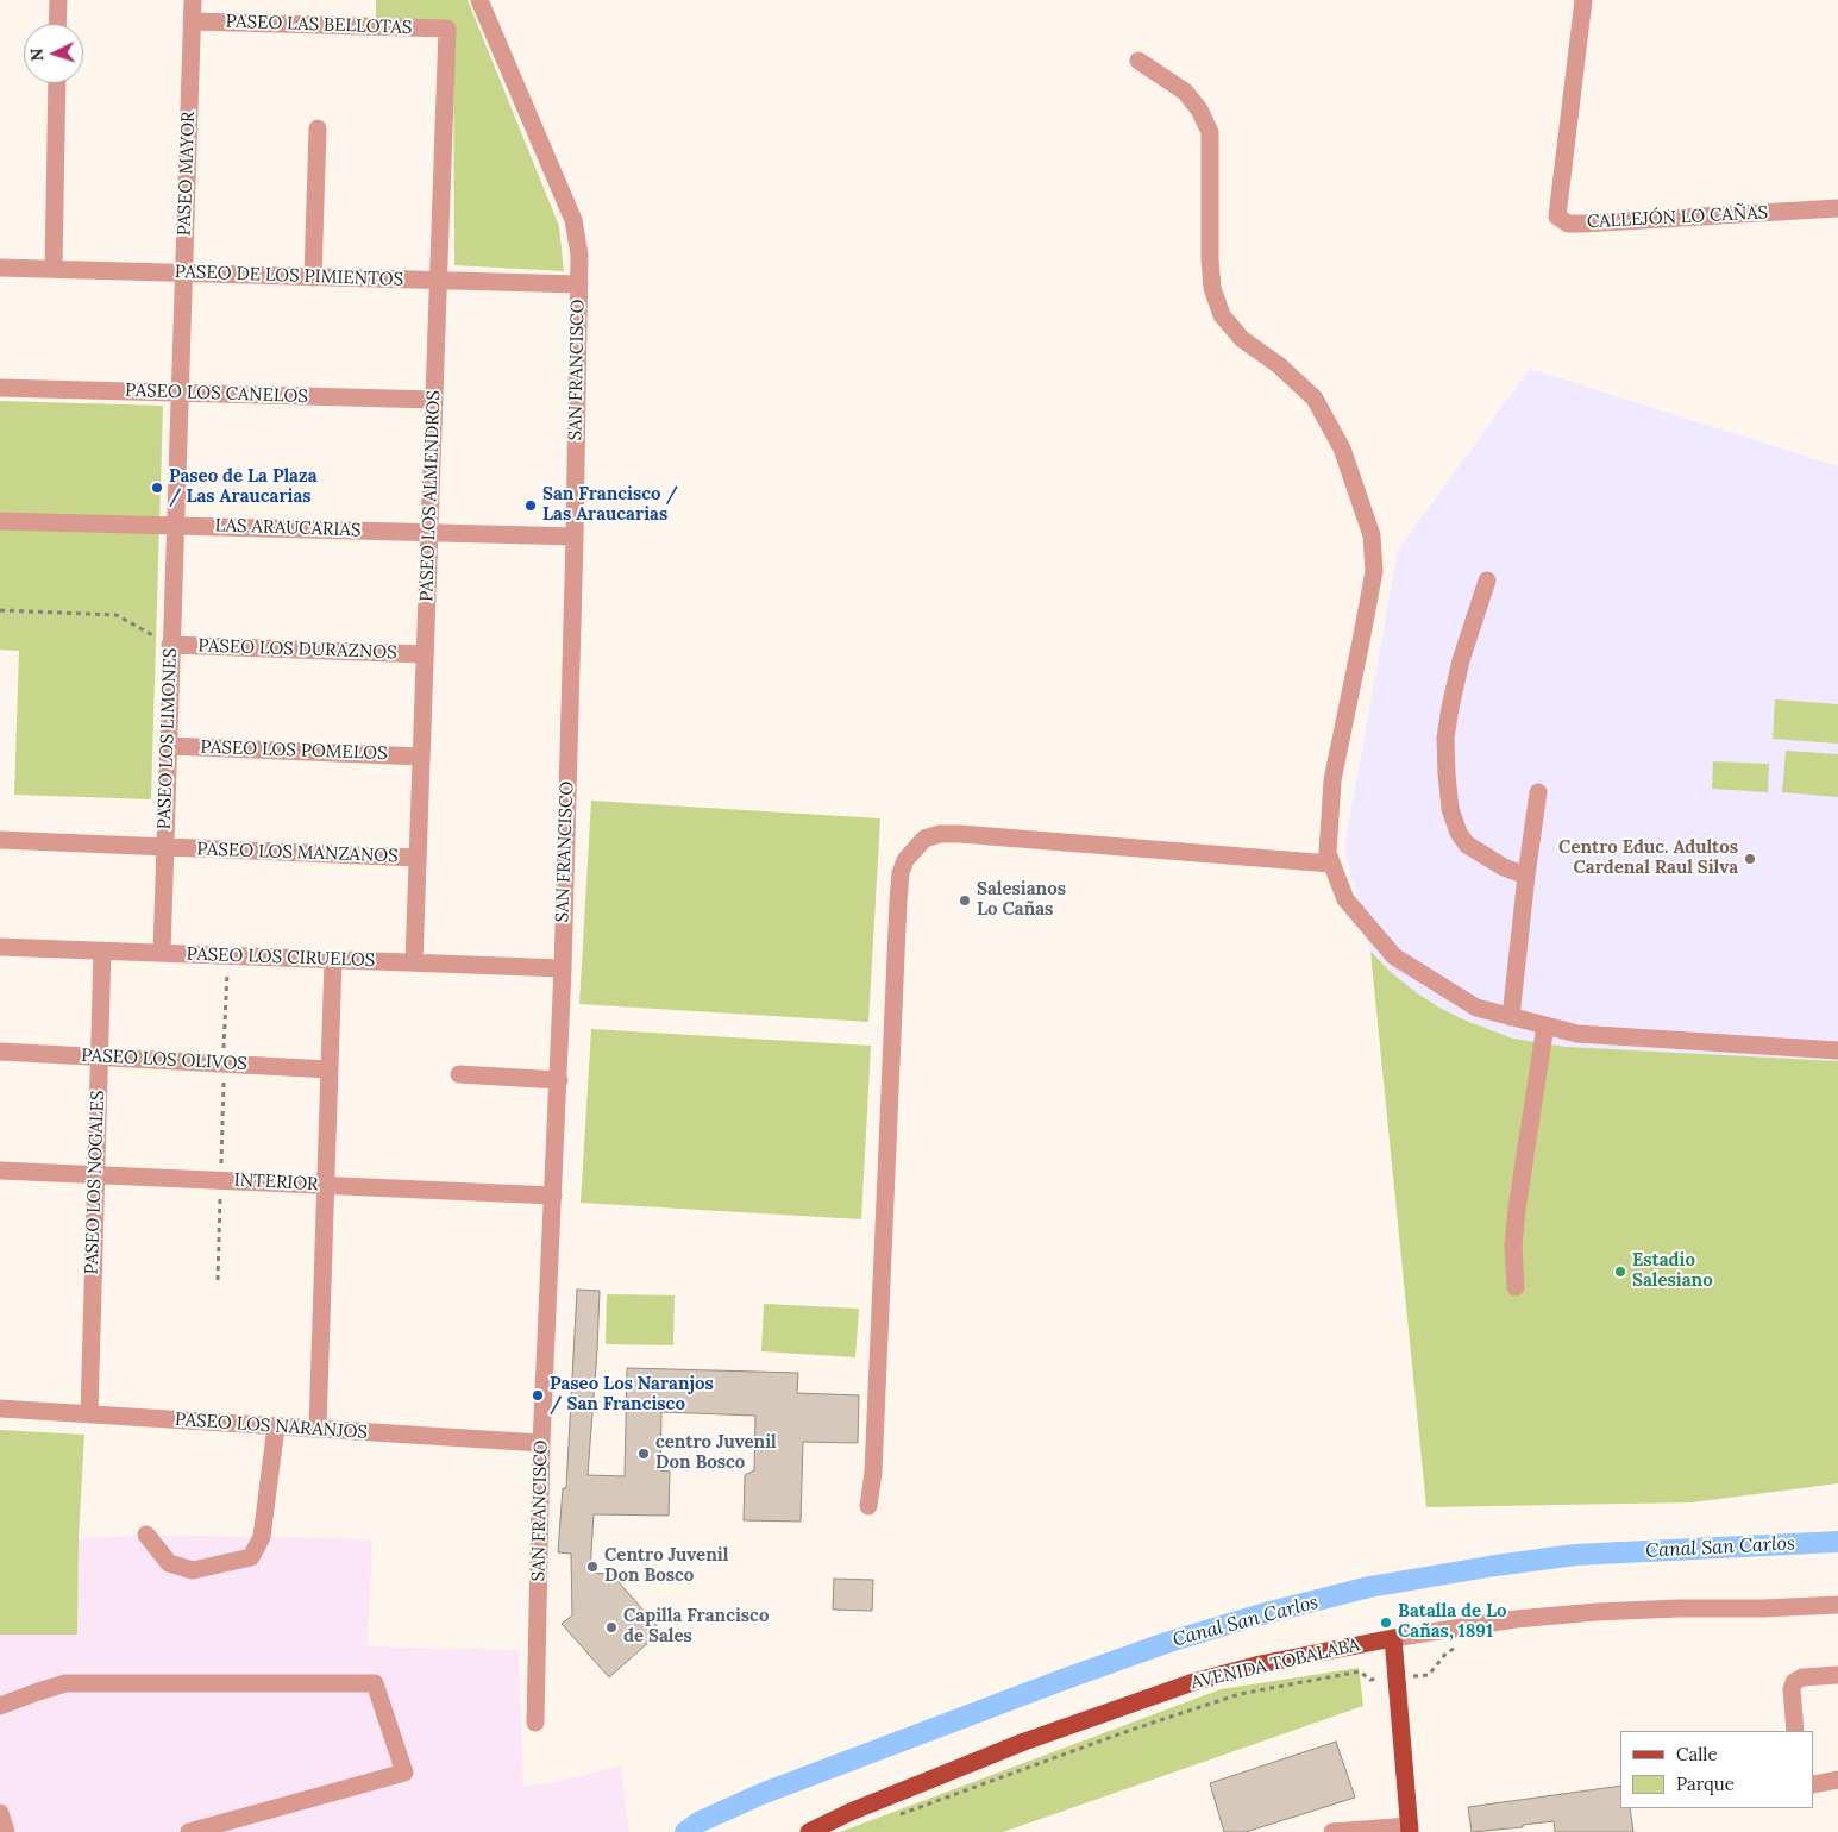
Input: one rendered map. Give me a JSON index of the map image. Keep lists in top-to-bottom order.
{
  "streets": {
    "main road": ["AVENIDA TOBALABA"],
    "street": [
      "PASEO LAS BELLOTAS",
      "PASEO MAYOR",
      "CALLEJÓN LO CAÑAS",
      "PASEO DE LOS PIMIENTOS",
      "SAN FRANCISCO",
      "PASEO LOS CANELOS",
      "PASEO LOS ALMENDROS",
      "LAS ARAUCARIAS",
      "PASEO LOS DURAZNOS",
      "PASEO LOS LIMONES",
      "PASEO LOS POMELOS",
      "PASEO LOS MANZANOS",
      "PASEO LOS CIRUELOS",
      "PASEO LOS OLIVOS",
      "PASEO LOS NOGALES",
      "INTERIOR",
      "PASEO LOS NARANJOS"
    ]
  },
  "crossings": [
    ["PASEO LAS BELLOTAS", "PASEO MAYOR"],
    ["PASEO LAS BELLOTAS", "PASEO LOS ALMENDROS"],
    ["PASEO MAYOR", "PASEO DE LOS PIMIENTOS"],
    ["PASEO MAYOR", "PASEO LOS CANELOS"],
    ["PASEO MAYOR", "LAS ARAUCARIAS"],
    ["PASEO MAYOR", "PASEO LOS LIMONES"],
    ["PASEO DE LOS PIMIENTOS", "SAN FRANCISCO"],
    ["PASEO DE LOS PIMIENTOS", "PASEO LOS ALMENDROS"],
    ["SAN FRANCISCO", "LAS ARAUCARIAS"],
    ["SAN FRANCISCO", "PASEO LOS CIRUELOS"],
    ["SAN FRANCISCO", "INTERIOR"],
    ["SAN FRANCISCO", "PASEO LOS NARANJOS"],
    ["PASEO LOS CANELOS", "PASEO LOS ALMENDROS"],
    ["PASEO LOS ALMENDROS", "LAS ARAUCARIAS"],
    ["PASEO LOS ALMENDROS", "PASEO LOS DURAZNOS"],
    ["PASEO LOS ALMENDROS", "PASEO LOS POMELOS"],
    ["PASEO LOS ALMENDROS", "PASEO LOS MANZANOS"],
    ["PASEO LOS ALMENDROS", "PASEO LOS CIRUELOS"],
    ["LAS ARAUCARIAS", "PASEO LOS LIMONES"],
    ["PASEO LOS DURAZNOS", "PASEO LOS LIMONES"],
    ["PASEO LOS LIMONES", "PASEO LOS POMELOS"],
    ["PASEO LOS LIMONES", "PASEO LOS MANZANOS"],
    ["PASEO LOS LIMONES", "PASEO LOS CIRUELOS"],
    ["PASEO LOS CIRUELOS", "PASEO LOS NOGALES"],
    ["PASEO LOS OLIVOS", "PASEO LOS NOGALES"],
    ["PASEO LOS NOGALES", "INTERIOR"],
    ["PASEO LOS NOGALES", "PASEO LOS NARANJOS"]
  ],
  "water": ["Canal San Carlos"],
  "places": [
    "Paseo de La Plaza / Las Araucarias",
    "San Francisco / Las Araucarias",
    "Centro Educ. Adultos Cardenal Raul Silva",
    "Salesianos Lo Cañas",
    "Estadio Salesiano",
    "Paseo Los Naranjos / San Francisco",
    "centro Juvenil Don Bosco",
    "Centro Juvenil Don Bosco",
    "Batalla de Lo Cañas, 1891",
    "Capilla Francisco de Sales"
  ],
  "legend": ["Calle", "Parque"],
  "north": "left"
}
